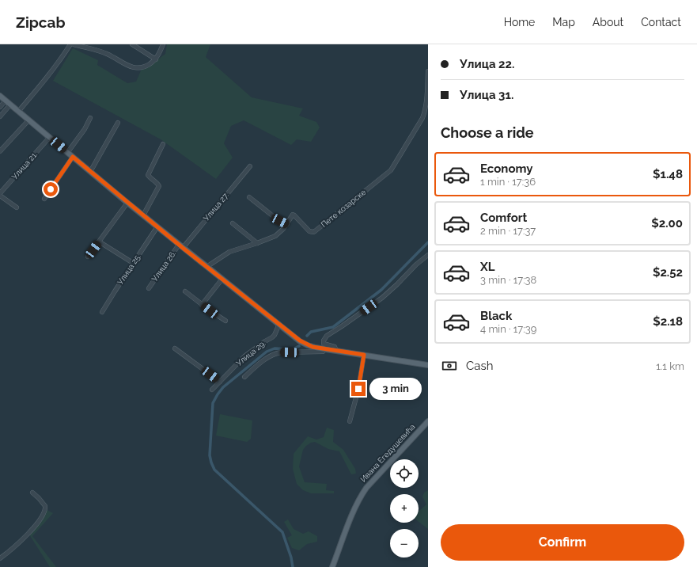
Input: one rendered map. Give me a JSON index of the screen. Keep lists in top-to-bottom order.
{
  "streets": {
    "main road": ["Ивана Егедушевића"],
    "street": [
      "Улица 21.",
      "Улица 27.",
      "Пете козарске",
      "Улица 26.",
      "Улица 25.",
      "Улица 29."
    ]
  },
  "crossings": [
    ["Улица 27.", "Улица 26."]
  ],
  "page": {
    "header": "Zipcab",
    "nav": [
      "Home",
      "Map",
      "About",
      "Contact"
    ],
    "banner": ["Улица 22.", "Улица 31."],
    "heading": "Choose a ride",
    "list": [
      {
        "name": "Economy",
        "note": "1 min · 17:36",
        "value": "$1.48"
      },
      {
        "name": "Comfort",
        "note": "2 min · 17:37",
        "value": "$2.00"
      },
      {
        "name": "XL",
        "note": "3 min · 17:38",
        "value": "$2.52"
      },
      {
        "name": "Black",
        "note": "4 min · 17:39",
        "value": "$2.18"
      }
    ],
    "pay": ["Cash", "1.1 km"],
    "bubble": "3 min",
    "map_buttons": ["+", "−"],
    "buttons": "Confirm"
  }
}
